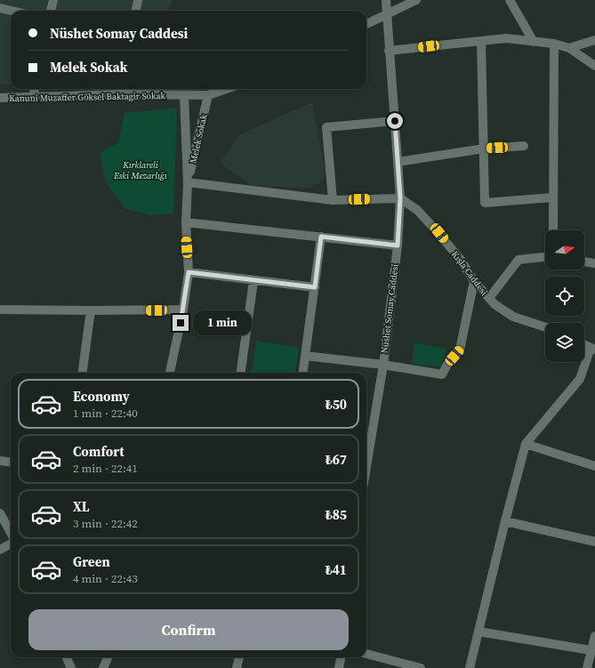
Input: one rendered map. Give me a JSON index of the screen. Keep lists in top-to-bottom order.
{
  "streets": {
    "street": [
      "Kanuni Muzaffer Göksel Baktagir Sokak",
      "Melek Sokak",
      "Kışla Caddesi",
      "Nüshet Somay Caddesi"
    ]
  },
  "crossings": [
    ["Kanuni Muzaffer Göksel Baktagir Sokak", "Melek Sokak"],
    ["Kışla Caddesi", "Nüshet Somay Caddesi"]
  ],
  "parks": ["Kırklareli Eski Mezarlığı"],
  "north": "right",
  "page": {
    "banner": ["Nüshet Somay Caddesi", "Melek Sokak"],
    "bubble": "1 min",
    "list": [
      {
        "name": "Economy",
        "note": "1 min · 22:40",
        "value": "₺50"
      },
      {
        "name": "Comfort",
        "note": "2 min · 22:41",
        "value": "₺67"
      },
      {
        "name": "XL",
        "note": "3 min · 22:42",
        "value": "₺85"
      },
      {
        "name": "Green",
        "note": "4 min · 22:43",
        "value": "₺41"
      }
    ],
    "buttons": "Confirm"
  }
}
